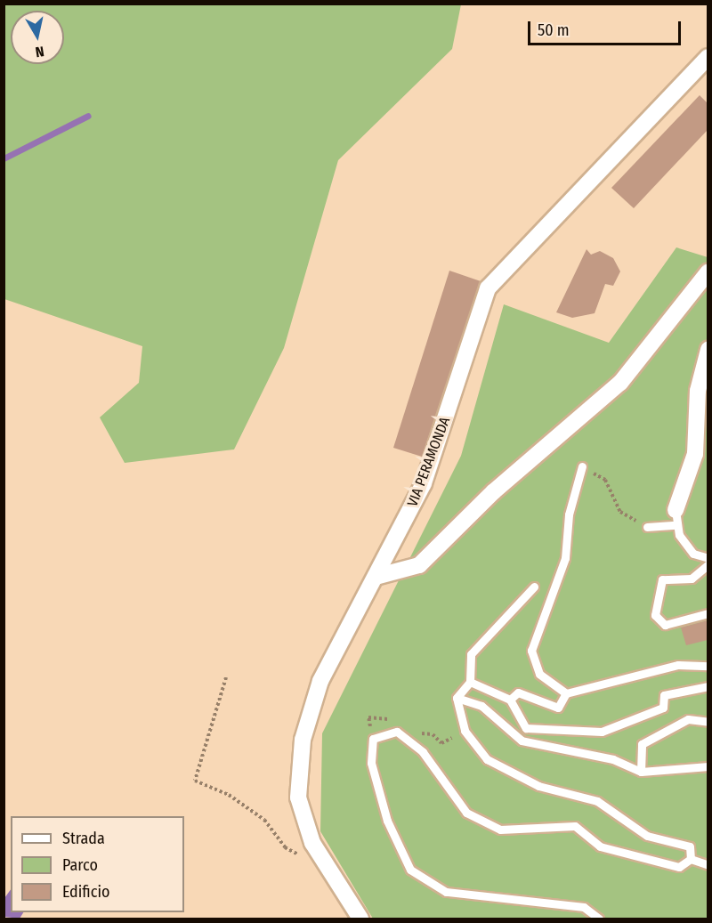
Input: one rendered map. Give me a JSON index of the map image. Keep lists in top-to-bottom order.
{
  "streets": {
    "street": ["VIA PERAMONDA"]
  },
  "legend": ["Strada", "Parco", "Edificio"],
  "scale_bar": "50 m",
  "north": "bottom"
}
